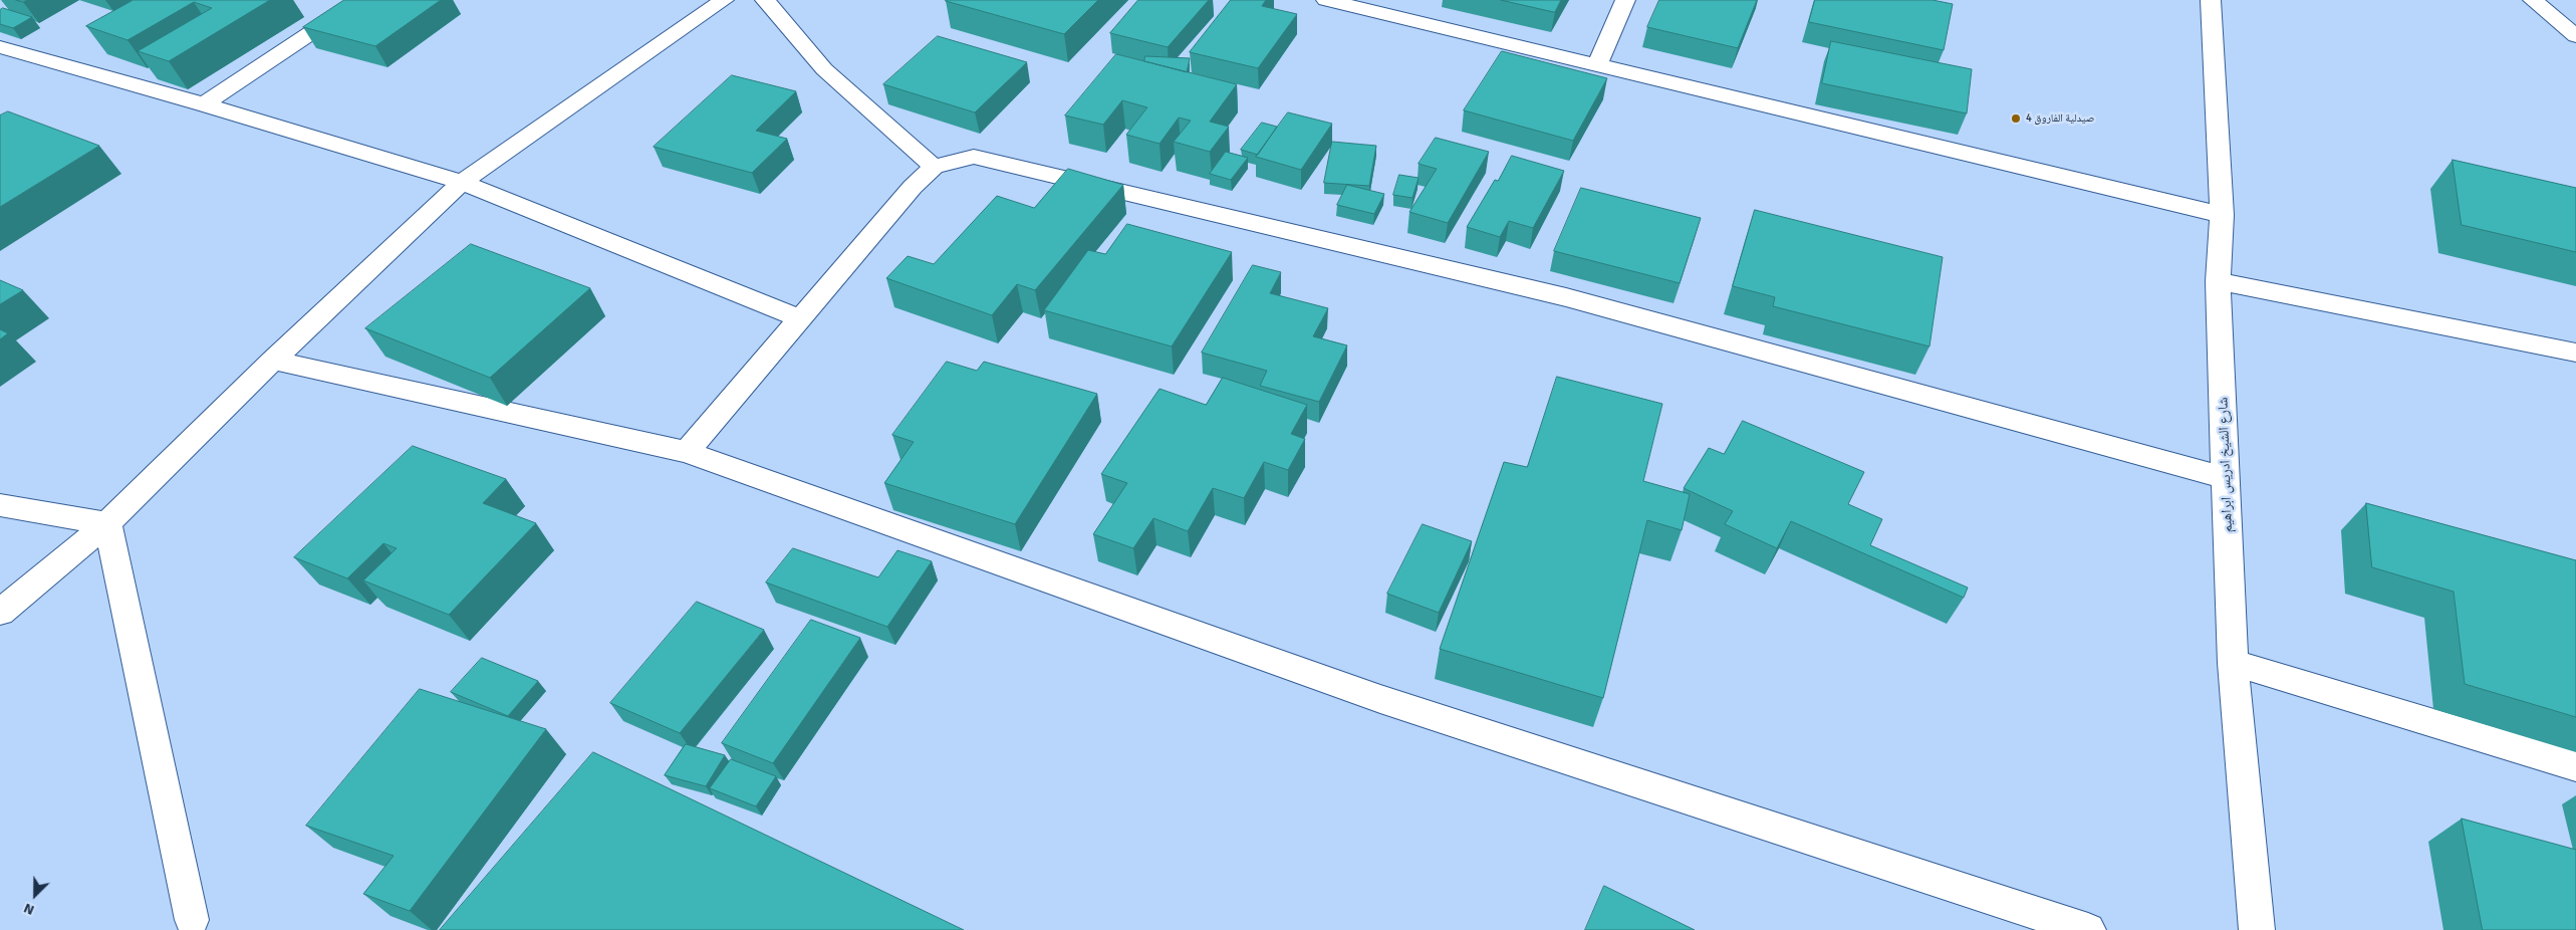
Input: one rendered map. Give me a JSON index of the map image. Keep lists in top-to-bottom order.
{
  "streets": {
    "street": ["شارع الشيخ ادريس ابراهيم"]
  },
  "places": ["صيدلية الفاروق 4"],
  "north": "bottom left"
}
